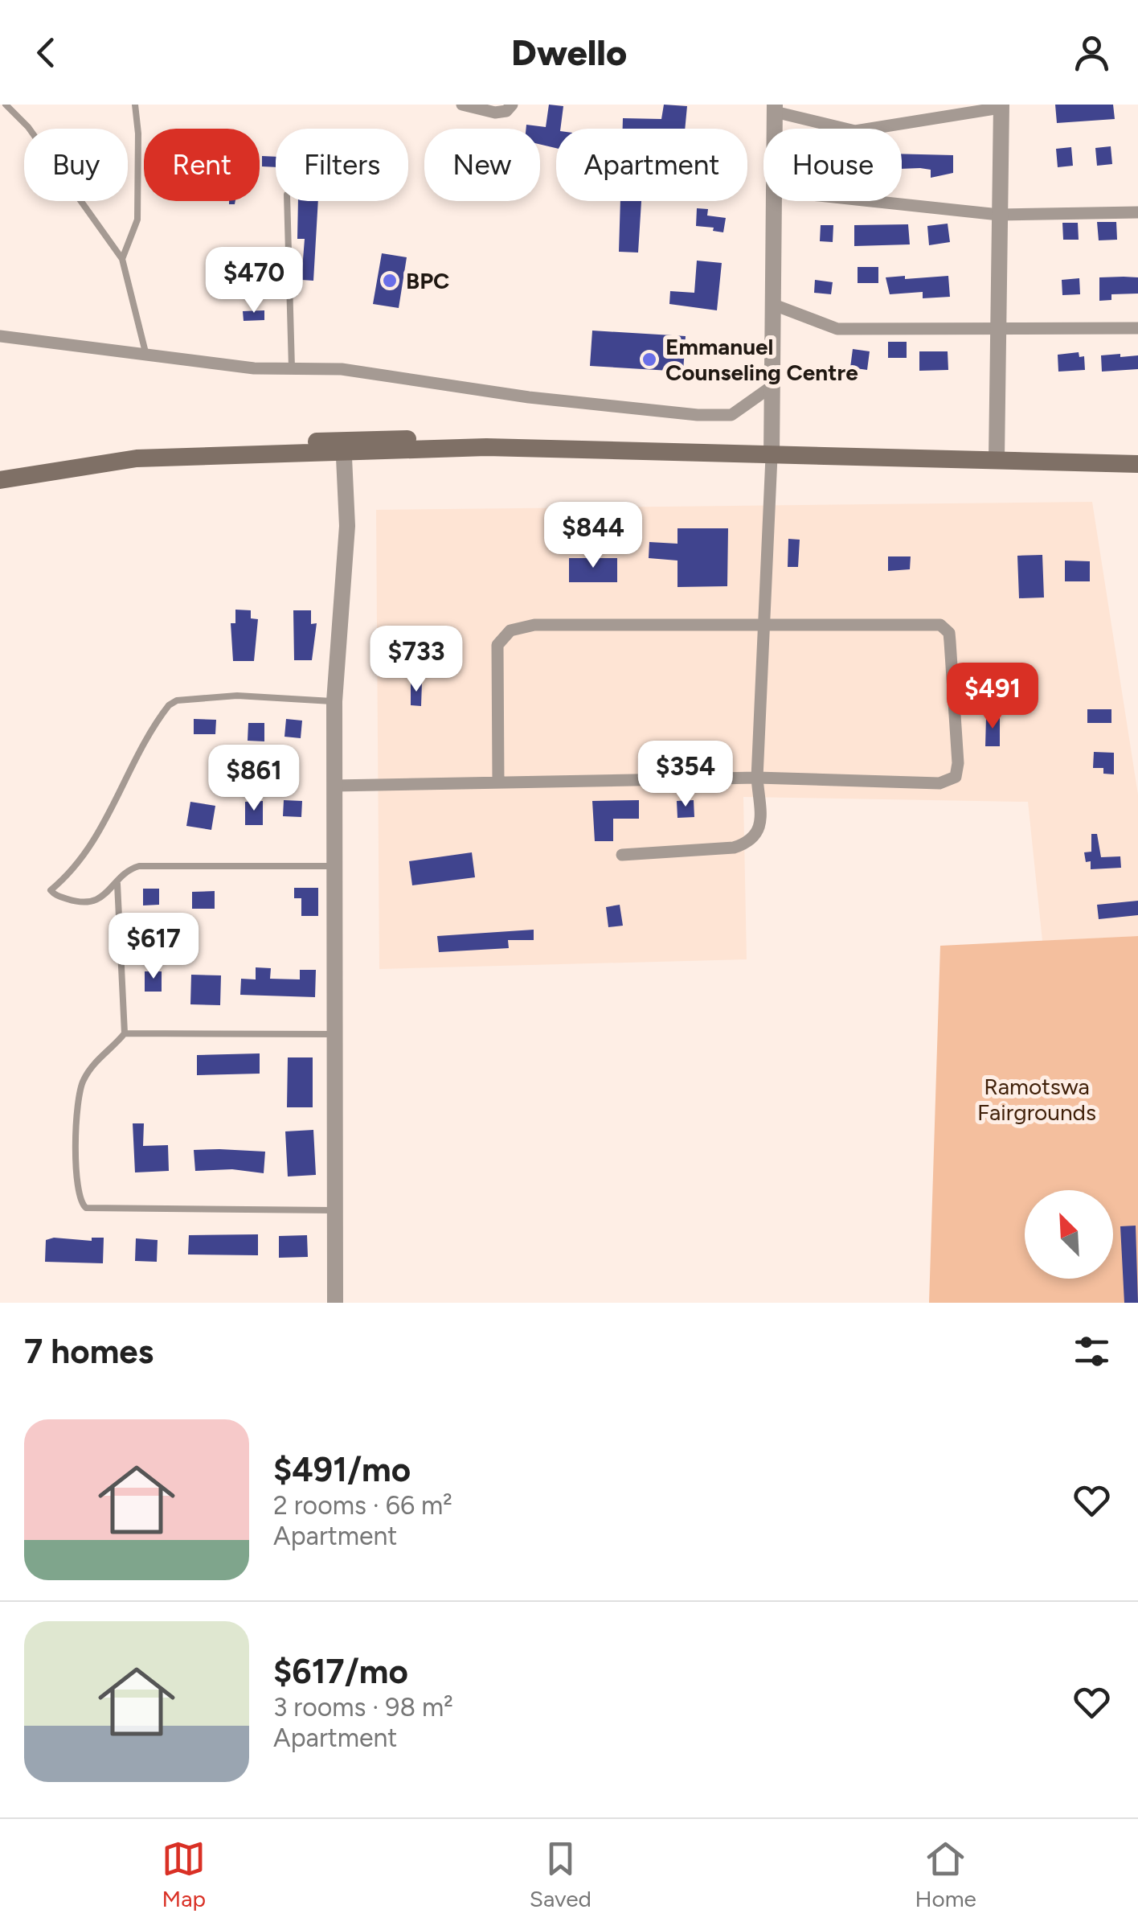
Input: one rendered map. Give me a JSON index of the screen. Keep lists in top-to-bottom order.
{
  "parks": ["Ramotswa Fairgrounds"],
  "places": ["BPC", "Emmanuel Counseling Centre"],
  "north": "top left",
  "page": {
    "header": "Dwello",
    "chip": [
      "Buy",
      "Rent",
      "Filters",
      "New",
      "Apartment",
      "House"
    ],
    "price": [
      "$470",
      "$844",
      "$733",
      "$491",
      "$354",
      "$861",
      "$617"
    ],
    "heading": "7 homes",
    "list": [
      {
        "name": "$491/mo",
        "note": "2 rooms · 66 m² · Apartment"
      },
      {
        "name": "$617/mo",
        "note": "3 rooms · 98 m² · Apartment"
      }
    ],
    "tabs": ["Map", "Saved", "Home"]
  }
}
